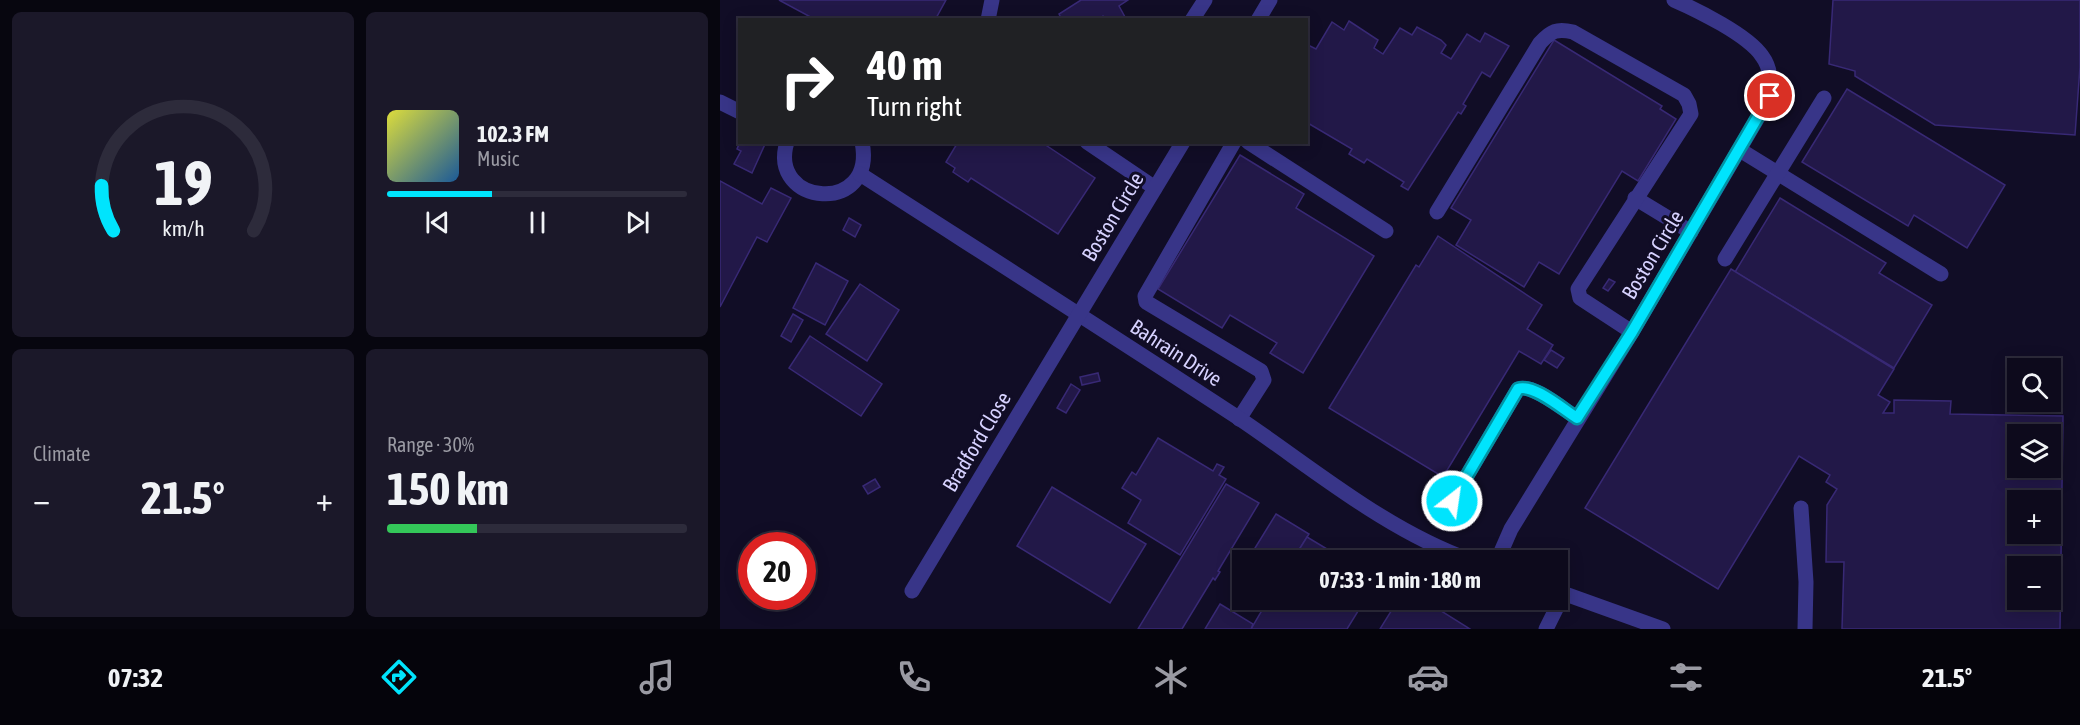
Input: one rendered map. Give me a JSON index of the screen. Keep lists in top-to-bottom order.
{
  "streets": {
    "lane": ["Boston Circle", "Bahrain Drive", "Bradford Close"]
  },
  "crossings": [
    ["Boston Circle", "Bahrain Drive"],
    ["Boston Circle", "Bradford Close"],
    ["Bahrain Drive", "Bradford Close"]
  ],
  "page": {
    "turn": ["40 m", "Turn right"],
    "song": ["102.3 FM", "Music"],
    "tile": [
      "Climate",
      ["Range · 30%", "150 km"]
    ],
    "map_buttons": ["+", "−"],
    "heat": ["−", "21.5°", "+"],
    "limit": "20",
    "trip": "07:33 · 1 min · 180 m",
    "tabs": ["07:32", "21.5°"],
    "gauge": ["19", "km/h"]
  }
}
